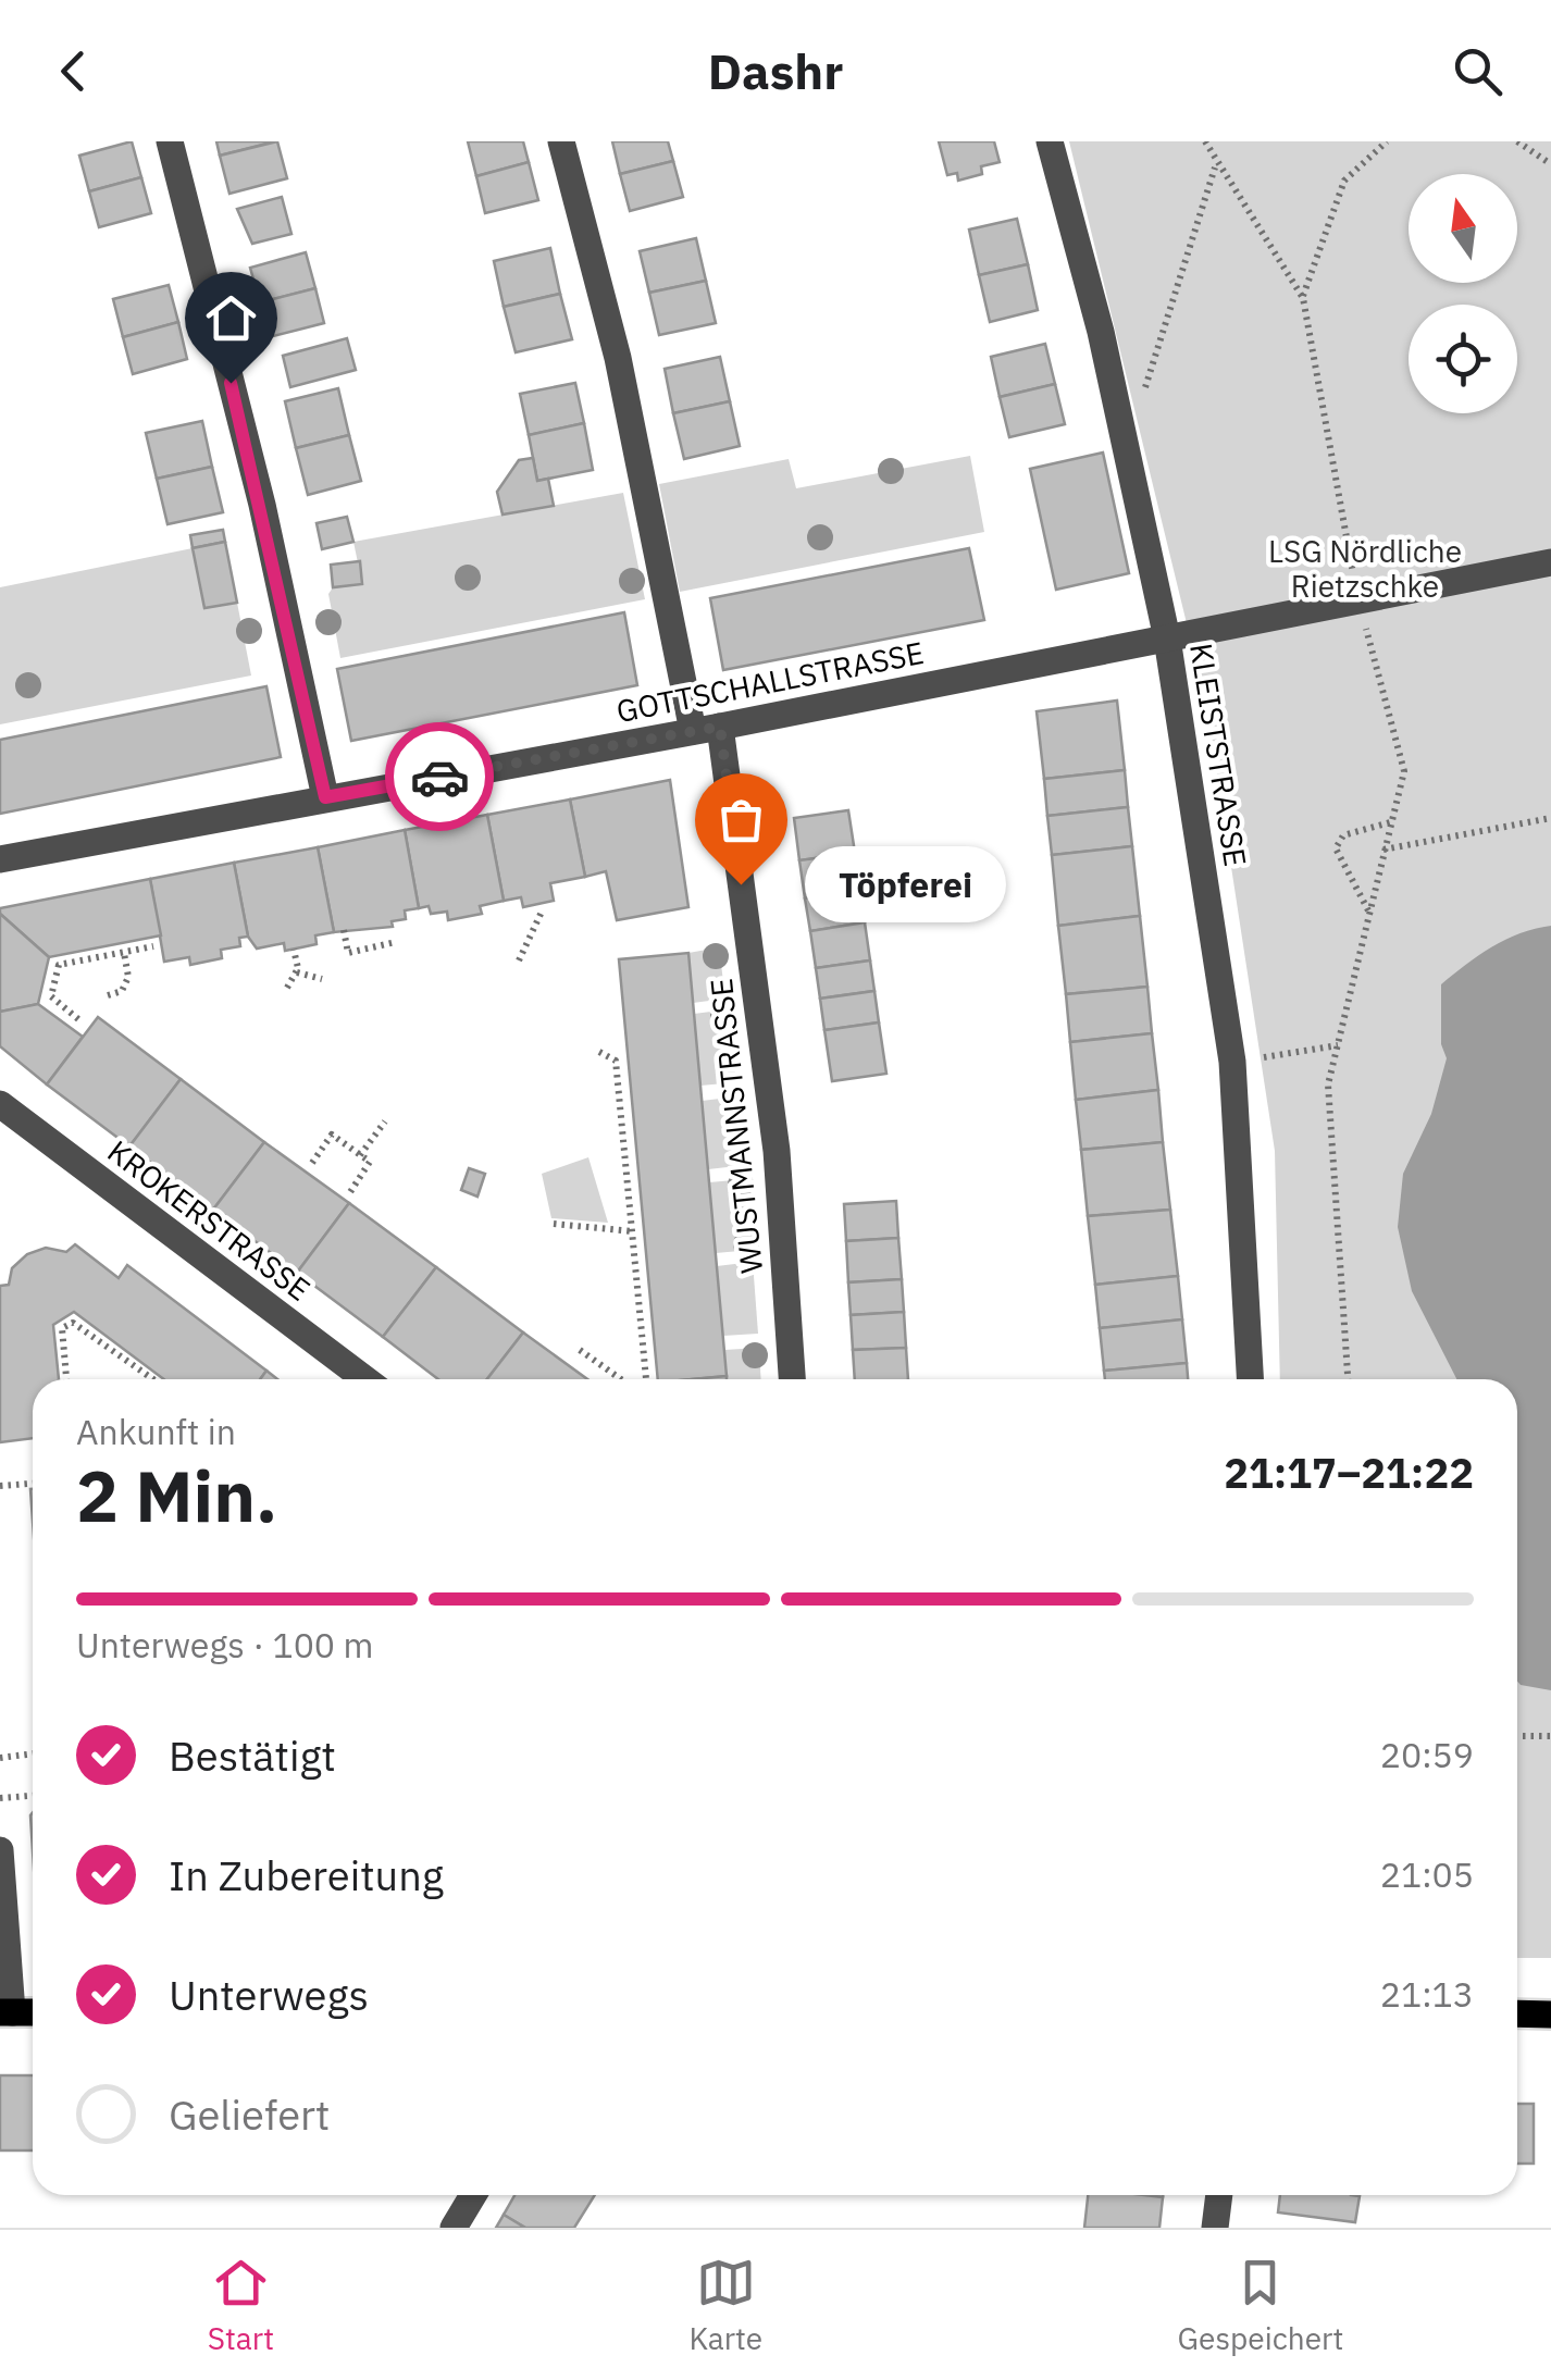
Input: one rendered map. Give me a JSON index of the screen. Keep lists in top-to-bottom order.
{
  "streets": {
    "street": [
      "GOTTSCHALLSTRASSE",
      "KLEISTSTRASSE",
      "WUSTMANNSTRASSE",
      "KROKERSTRASSE"
    ]
  },
  "crossings": [
    ["GOTTSCHALLSTRASSE", "KLEISTSTRASSE"],
    ["GOTTSCHALLSTRASSE", "WUSTMANNSTRASSE"]
  ],
  "parks": ["LSG Nördliche Rietzschke"],
  "places": ["Töpferei"],
  "north": "top",
  "page": {
    "header": "Dashr",
    "bubble": "Töpferei",
    "heading": ["2 Min.", "Ankunft in", "21:17–21:22"],
    "bar": "Unterwegs · 100 m",
    "list": [
      ["Bestätigt", "20:59"],
      ["In Zubereitung", "21:05"],
      ["Unterwegs", "21:13"],
      "Geliefert"
    ],
    "tabs": ["Start", "Karte", "Gespeichert"]
  }
}
